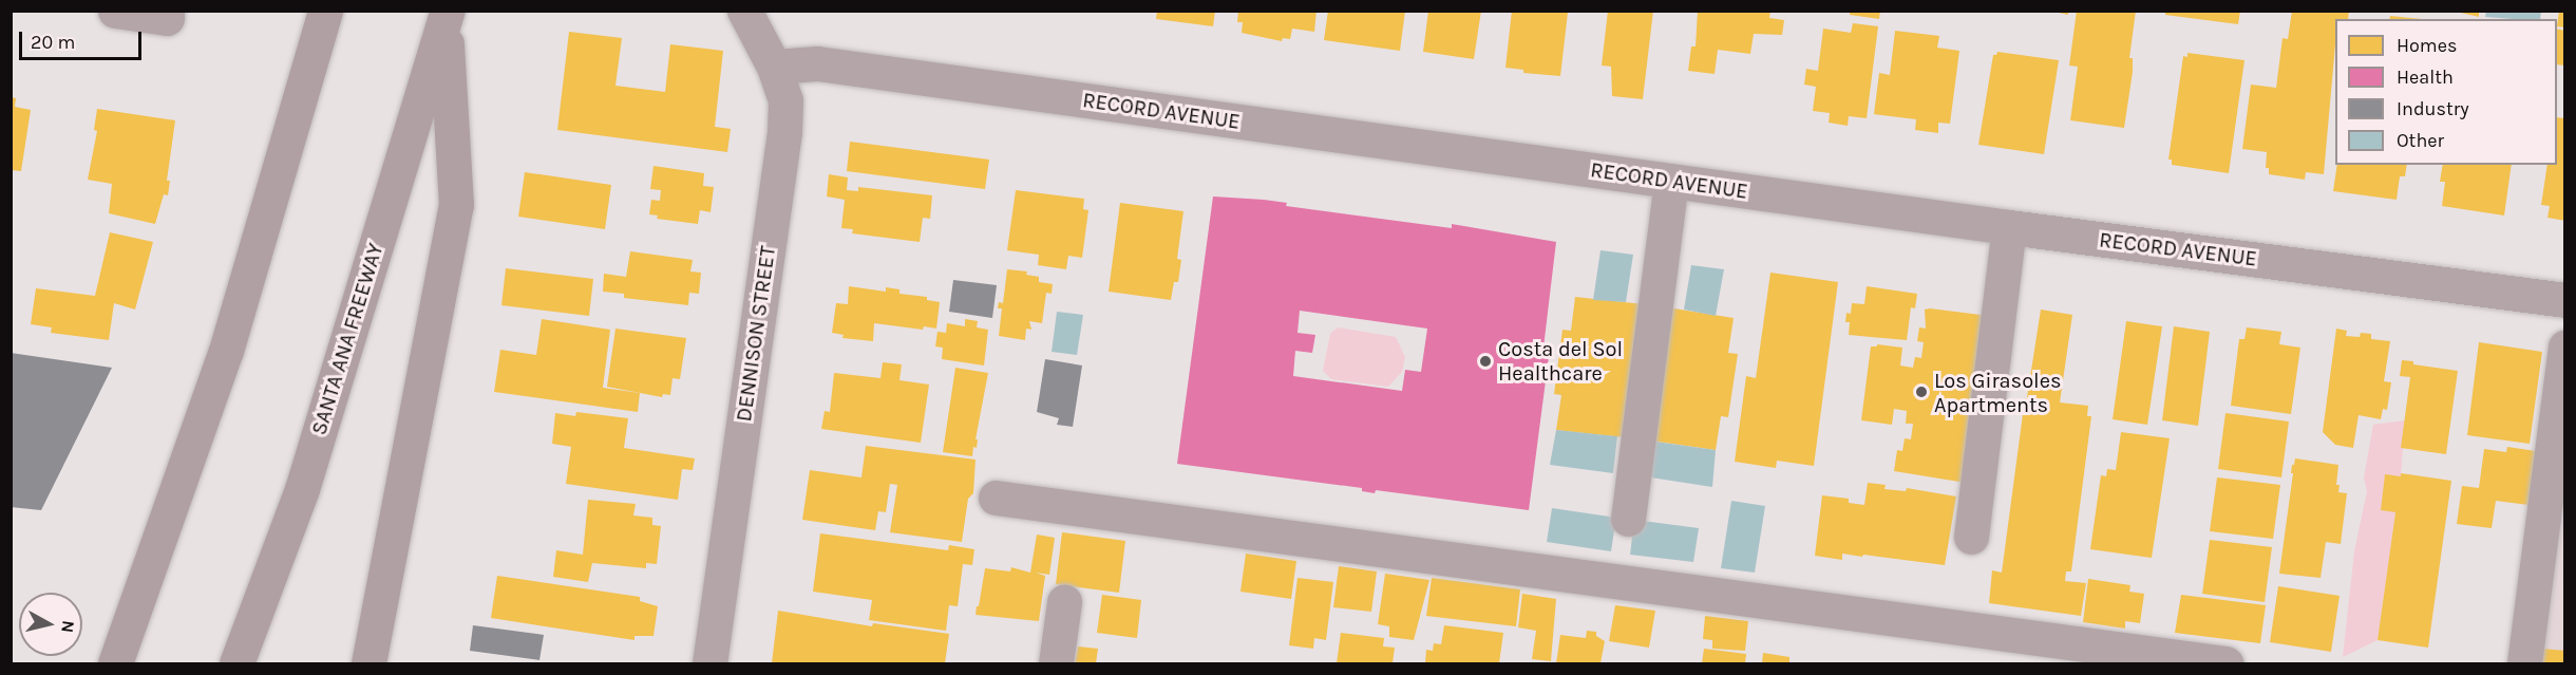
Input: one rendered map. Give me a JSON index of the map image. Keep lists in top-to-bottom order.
{
  "streets": {
    "highway": ["SANTA ANA FREEWAY"],
    "street": ["RECORD AVENUE", "DENNISON STREET"]
  },
  "crossings": [
    ["RECORD AVENUE", "DENNISON STREET"]
  ],
  "places": ["Costa del Sol Healthcare", "Los Girasoles Apartments"],
  "legend": [
    "Homes",
    "Health",
    "Industry",
    "Other"
  ],
  "scale_bar": "20 m",
  "north": "right"
}
